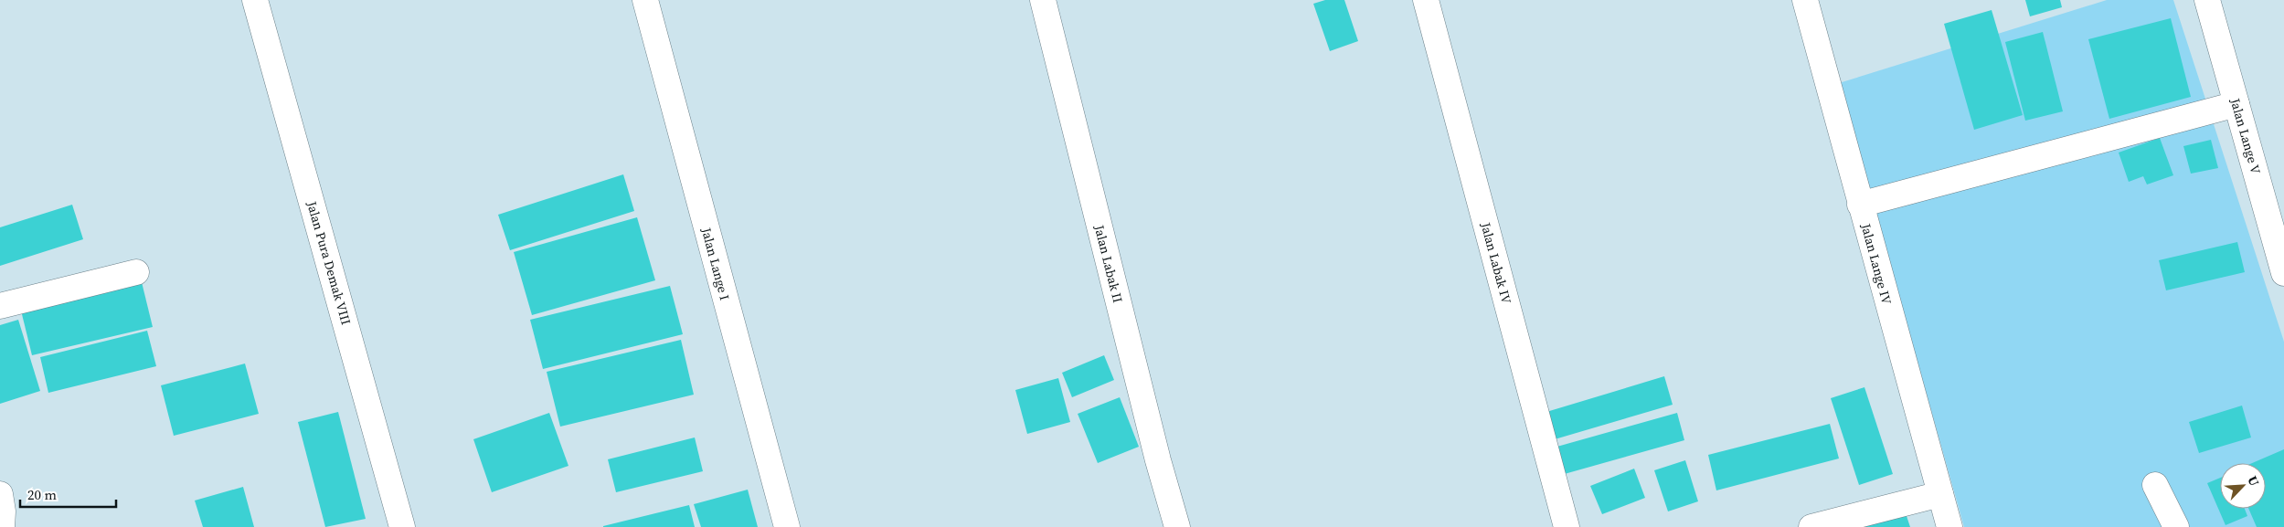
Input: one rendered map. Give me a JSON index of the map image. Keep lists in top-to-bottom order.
{
  "streets": {
    "street": [
      "Jalan Lange V",
      "Jalan Pura Demak VIII",
      "Jalan Labak IV",
      "Jalan Lange I",
      "Jalan Labak II",
      "Jalan Lange IV"
    ]
  },
  "scale_bar": "20 m",
  "north": "top right"
}
